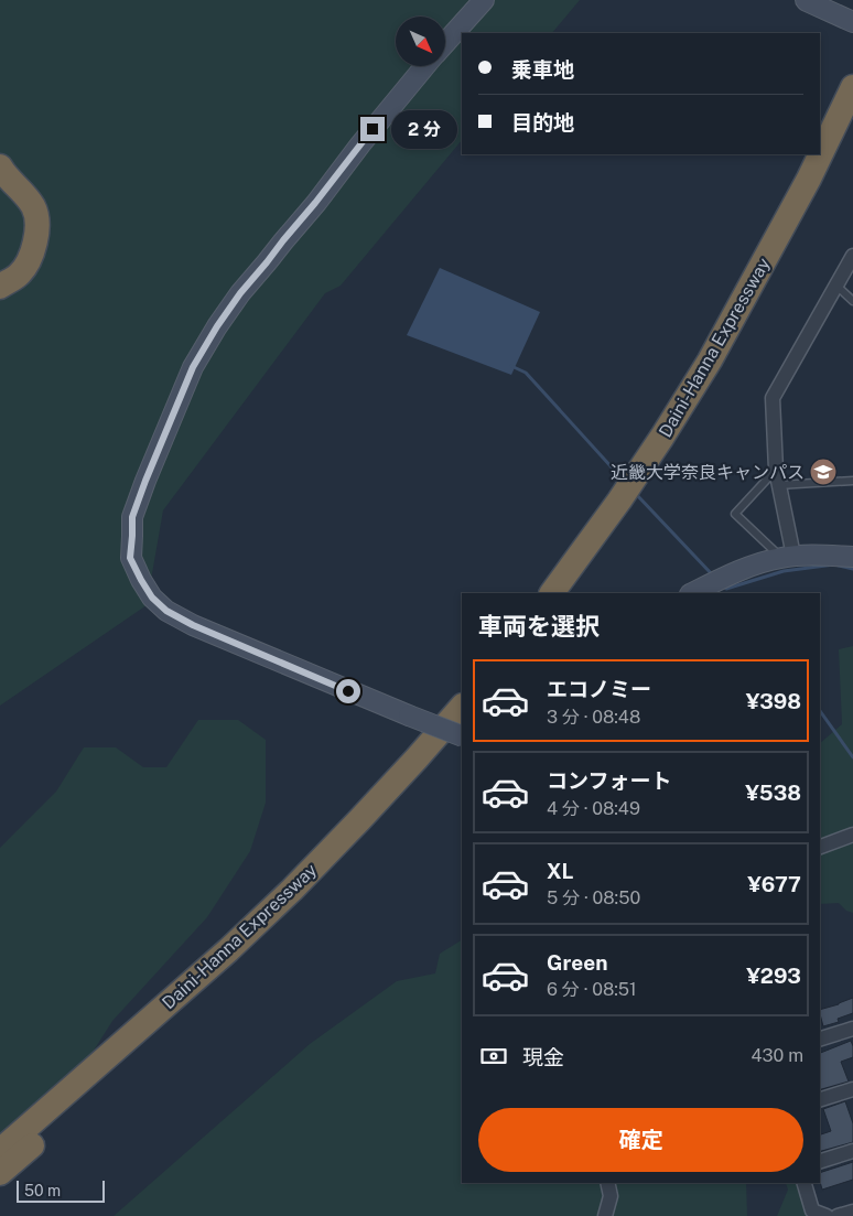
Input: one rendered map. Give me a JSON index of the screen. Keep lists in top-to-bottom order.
{
  "streets": {
    "highway": ["Daini-Hanna Expressway"]
  },
  "places": {
    "school or university": ["近畿大学奈良キャンパス"]
  },
  "scale_bar": "50 m",
  "north": "bottom right",
  "page": {
    "banner": ["乗車地", "目的地"],
    "bubble": "2 分",
    "heading": "車両を選択",
    "list": [
      {
        "name": "エコノミー",
        "note": "3 分 · 08:48",
        "value": "¥398"
      },
      {
        "name": "コンフォート",
        "note": "4 分 · 08:49",
        "value": "¥538"
      },
      {
        "name": "XL",
        "note": "5 分 · 08:50",
        "value": "¥677"
      },
      {
        "name": "Green",
        "note": "6 分 · 08:51",
        "value": "¥293"
      }
    ],
    "pay": ["現金", "430 m"],
    "buttons": "確定",
    "scale": "50 m"
  }
}
